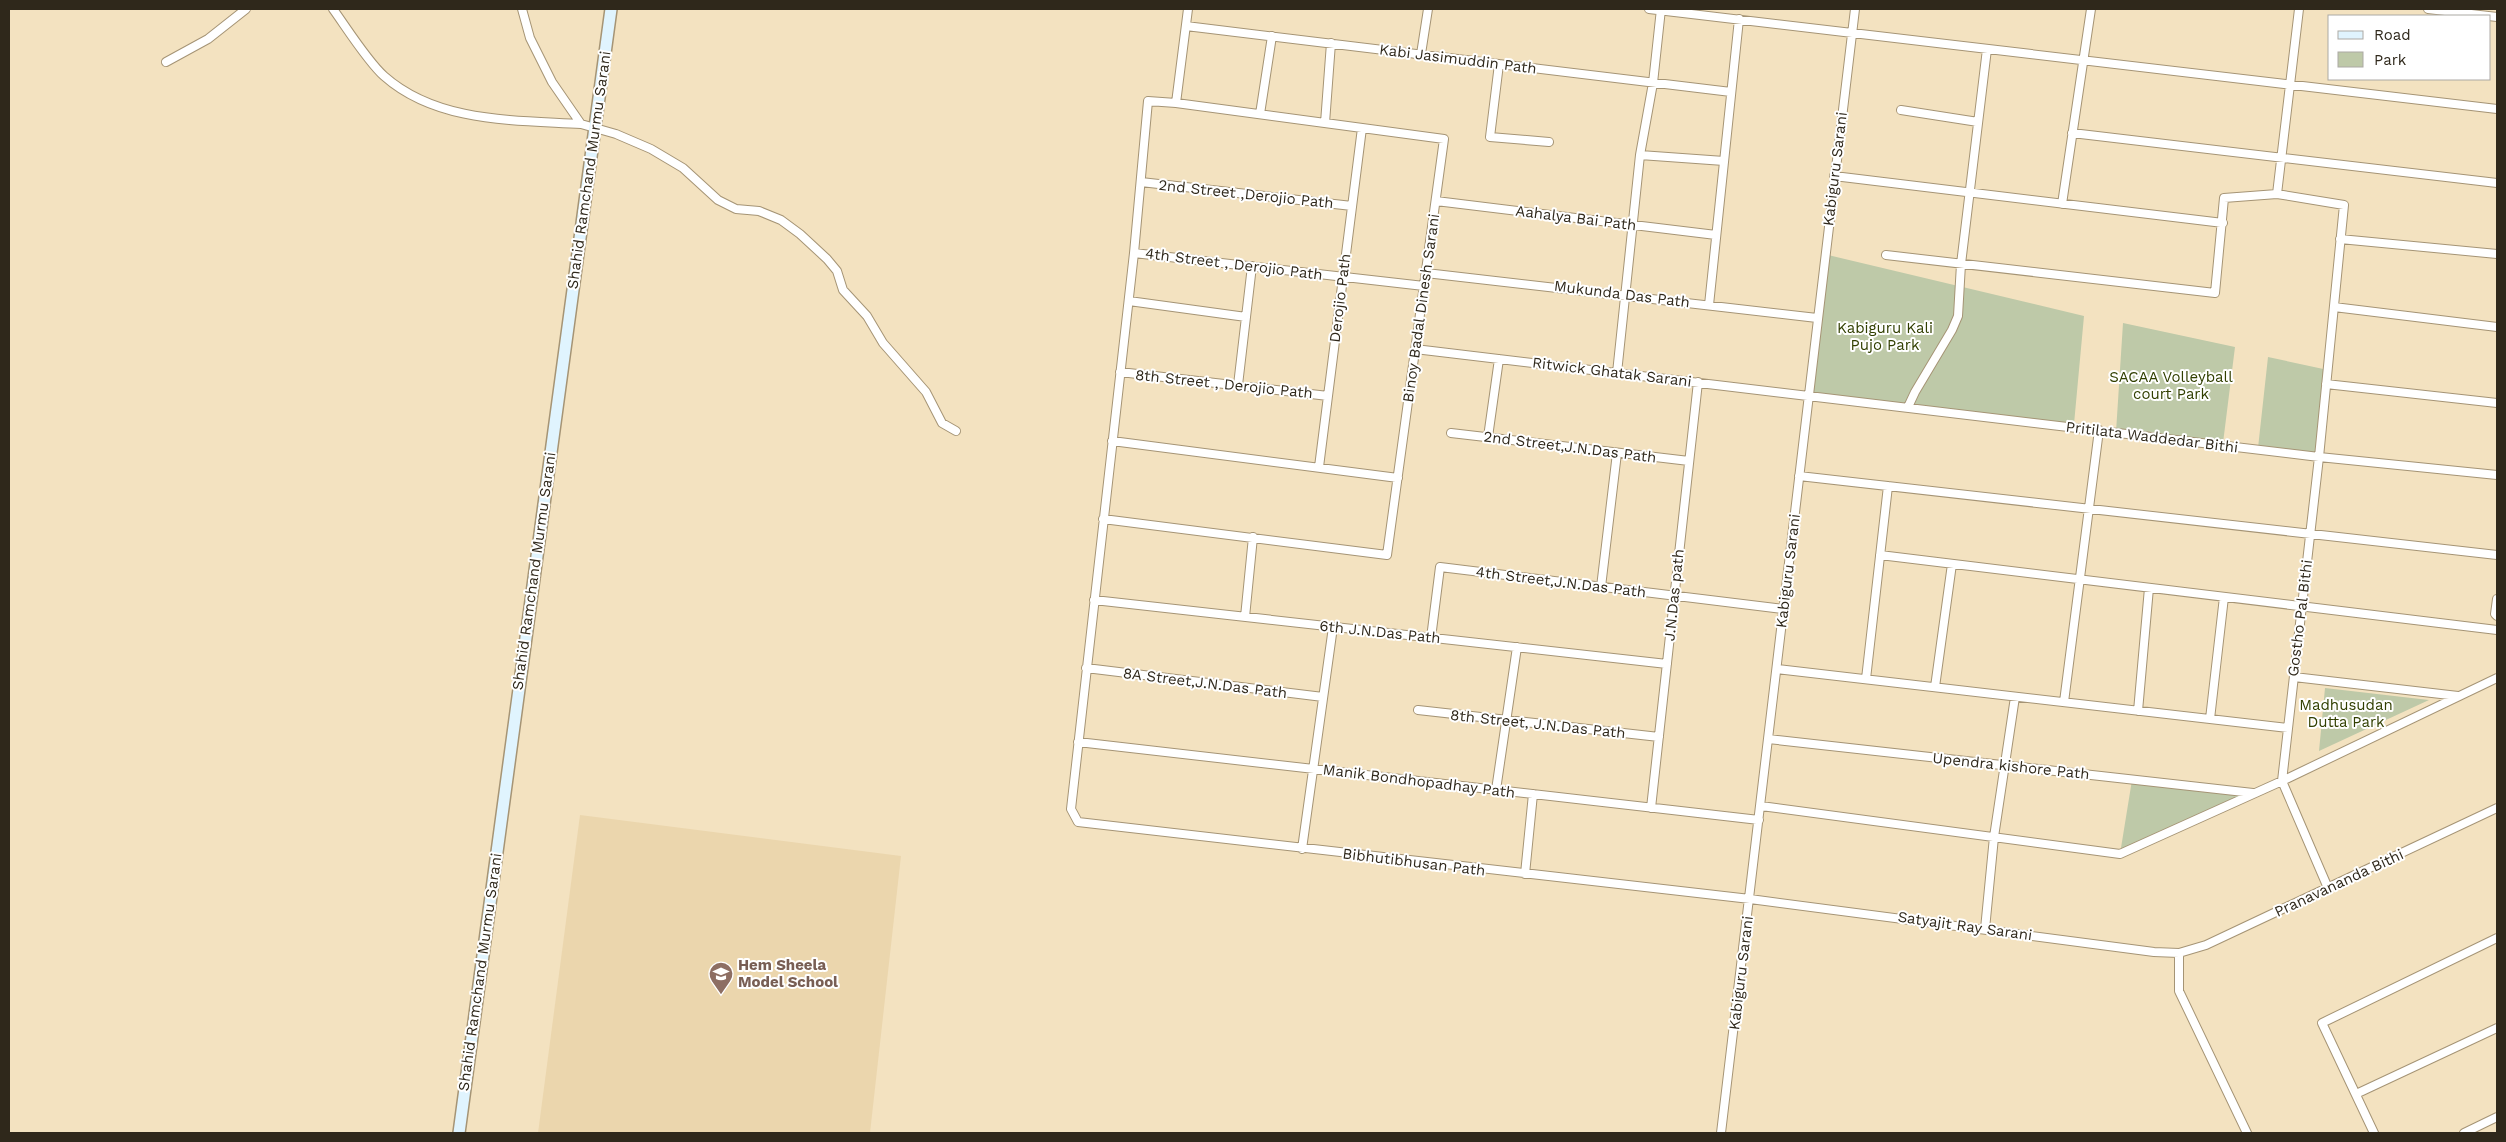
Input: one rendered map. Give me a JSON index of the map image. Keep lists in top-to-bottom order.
{
  "streets": {
    "street": [
      "Kabi Jasimuddin Path",
      "Kabiguru Sarani",
      "Shahid Ramchand Murmu Sarani",
      "2nd Street ,Derojio Path",
      "Aahalya Bai Path",
      "4th Street , Derojio Path",
      "Mukunda Das Path",
      "Derojio Path",
      "Binoy Badal Dinesh Sarani",
      "Ritwick Ghatak Sarani",
      "8th Street , Derojio Path",
      "Pritilata Waddedar Bithi",
      "2nd Street,J.N.Das Path",
      "4th Street,J.N.Das Path",
      "J.N.Das path",
      "Gostho Pal Bithi",
      "6th J.N.Das Path",
      "8A Street,J.N.Das Path",
      "8th Street, J.N.Das Path",
      "Upendra kishore Path",
      "Manik Bondhopadhay Path",
      "Bibhutibhusan Path",
      "Pranavananda Bithi",
      "Satyajit Ray Sarani"
    ]
  },
  "crossings": [
    ["Kabiguru Sarani", "Mukunda Das Path"],
    ["Kabiguru Sarani", "Ritwick Ghatak Sarani"],
    ["Kabiguru Sarani", "Pritilata Waddedar Bithi"],
    ["Kabiguru Sarani", "4th Street,J.N.Das Path"],
    ["Kabiguru Sarani", "Upendra kishore Path"],
    ["Kabiguru Sarani", "Manik Bondhopadhay Path"],
    ["Kabiguru Sarani", "Bibhutibhusan Path"],
    ["Kabiguru Sarani", "Satyajit Ray Sarani"],
    ["2nd Street ,Derojio Path", "Derojio Path"],
    ["2nd Street ,Derojio Path", "Binoy Badal Dinesh Sarani"],
    ["Aahalya Bai Path", "Binoy Badal Dinesh Sarani"],
    ["4th Street , Derojio Path", "Derojio Path"],
    ["4th Street , Derojio Path", "Binoy Badal Dinesh Sarani"],
    ["Mukunda Das Path", "Binoy Badal Dinesh Sarani"],
    ["Derojio Path", "Binoy Badal Dinesh Sarani"],
    ["Derojio Path", "8th Street , Derojio Path"],
    ["Binoy Badal Dinesh Sarani", "Ritwick Ghatak Sarani"],
    ["Ritwick Ghatak Sarani", "Pritilata Waddedar Bithi"],
    ["Ritwick Ghatak Sarani", "J.N.Das path"],
    ["Pritilata Waddedar Bithi", "Gostho Pal Bithi"],
    ["2nd Street,J.N.Das Path", "J.N.Das path"],
    ["4th Street,J.N.Das Path", "J.N.Das path"],
    ["4th Street,J.N.Das Path", "6th J.N.Das Path"],
    ["J.N.Das path", "6th J.N.Das Path"],
    ["J.N.Das path", "8th Street, J.N.Das Path"],
    ["J.N.Das path", "Manik Bondhopadhay Path"],
    ["Gostho Pal Bithi", "Pranavananda Bithi"],
    ["Manik Bondhopadhay Path", "Bibhutibhusan Path"],
    ["Bibhutibhusan Path", "Satyajit Ray Sarani"],
    ["Pranavananda Bithi", "Satyajit Ray Sarani"]
  ],
  "parks": ["Kabiguru Kali Pujo Park", "SACAA Volleyball court Park", "Madhusudan Dutta Park"],
  "places": {
    "school or university": ["Hem Sheela Model School"]
  },
  "legend": ["Road", "Park"]
}
